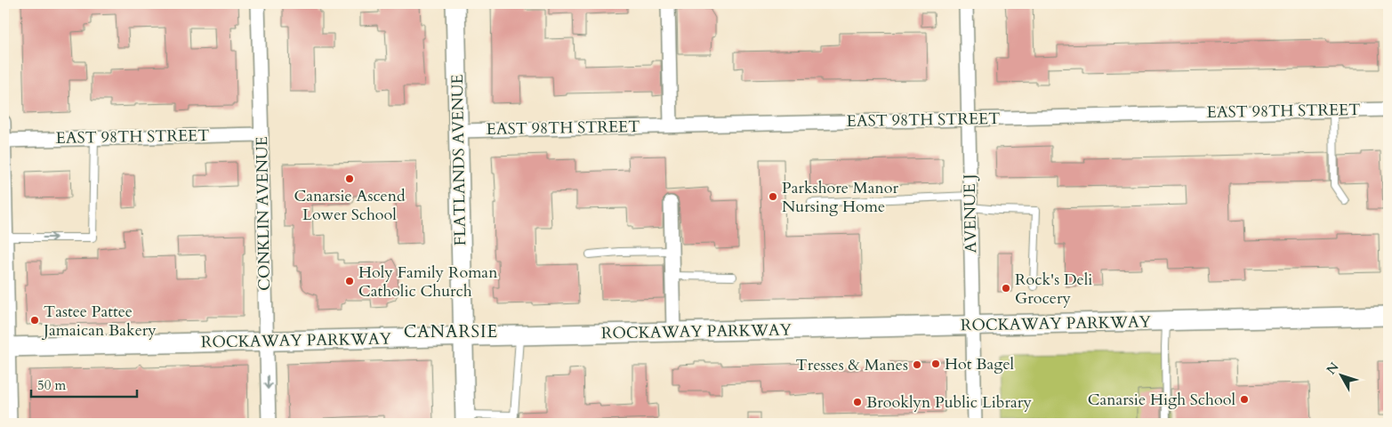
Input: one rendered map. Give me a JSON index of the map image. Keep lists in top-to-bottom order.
{
  "streets": {
    "main road": ["FLATLANDS AVENUE", "ROCKAWAY PARKWAY"],
    "street": ["EAST 98TH STREET", "CONKLIN AVENUE", "AVENUE J"]
  },
  "crossings": [
    ["EAST 98TH STREET", "FLATLANDS AVENUE"],
    ["EAST 98TH STREET", "CONKLIN AVENUE"],
    ["EAST 98TH STREET", "AVENUE J"],
    ["FLATLANDS AVENUE", "ROCKAWAY PARKWAY"],
    ["CONKLIN AVENUE", "ROCKAWAY PARKWAY"],
    ["AVENUE J", "ROCKAWAY PARKWAY"]
  ],
  "districts": ["CANARSIE"],
  "places": [
    "Canarsie Ascend Lower School",
    "Parkshore Manor Nursing Home",
    "Holy Family Roman Catholic Church",
    "Rock's Deli Grocery",
    "Tastee Pattee Jamaican Bakery",
    "Hot Bagel",
    "Tresses & Manes",
    "Canarsie High School",
    "Brooklyn Public Library"
  ],
  "scale_bar": "50 m",
  "north": "top left"
}
